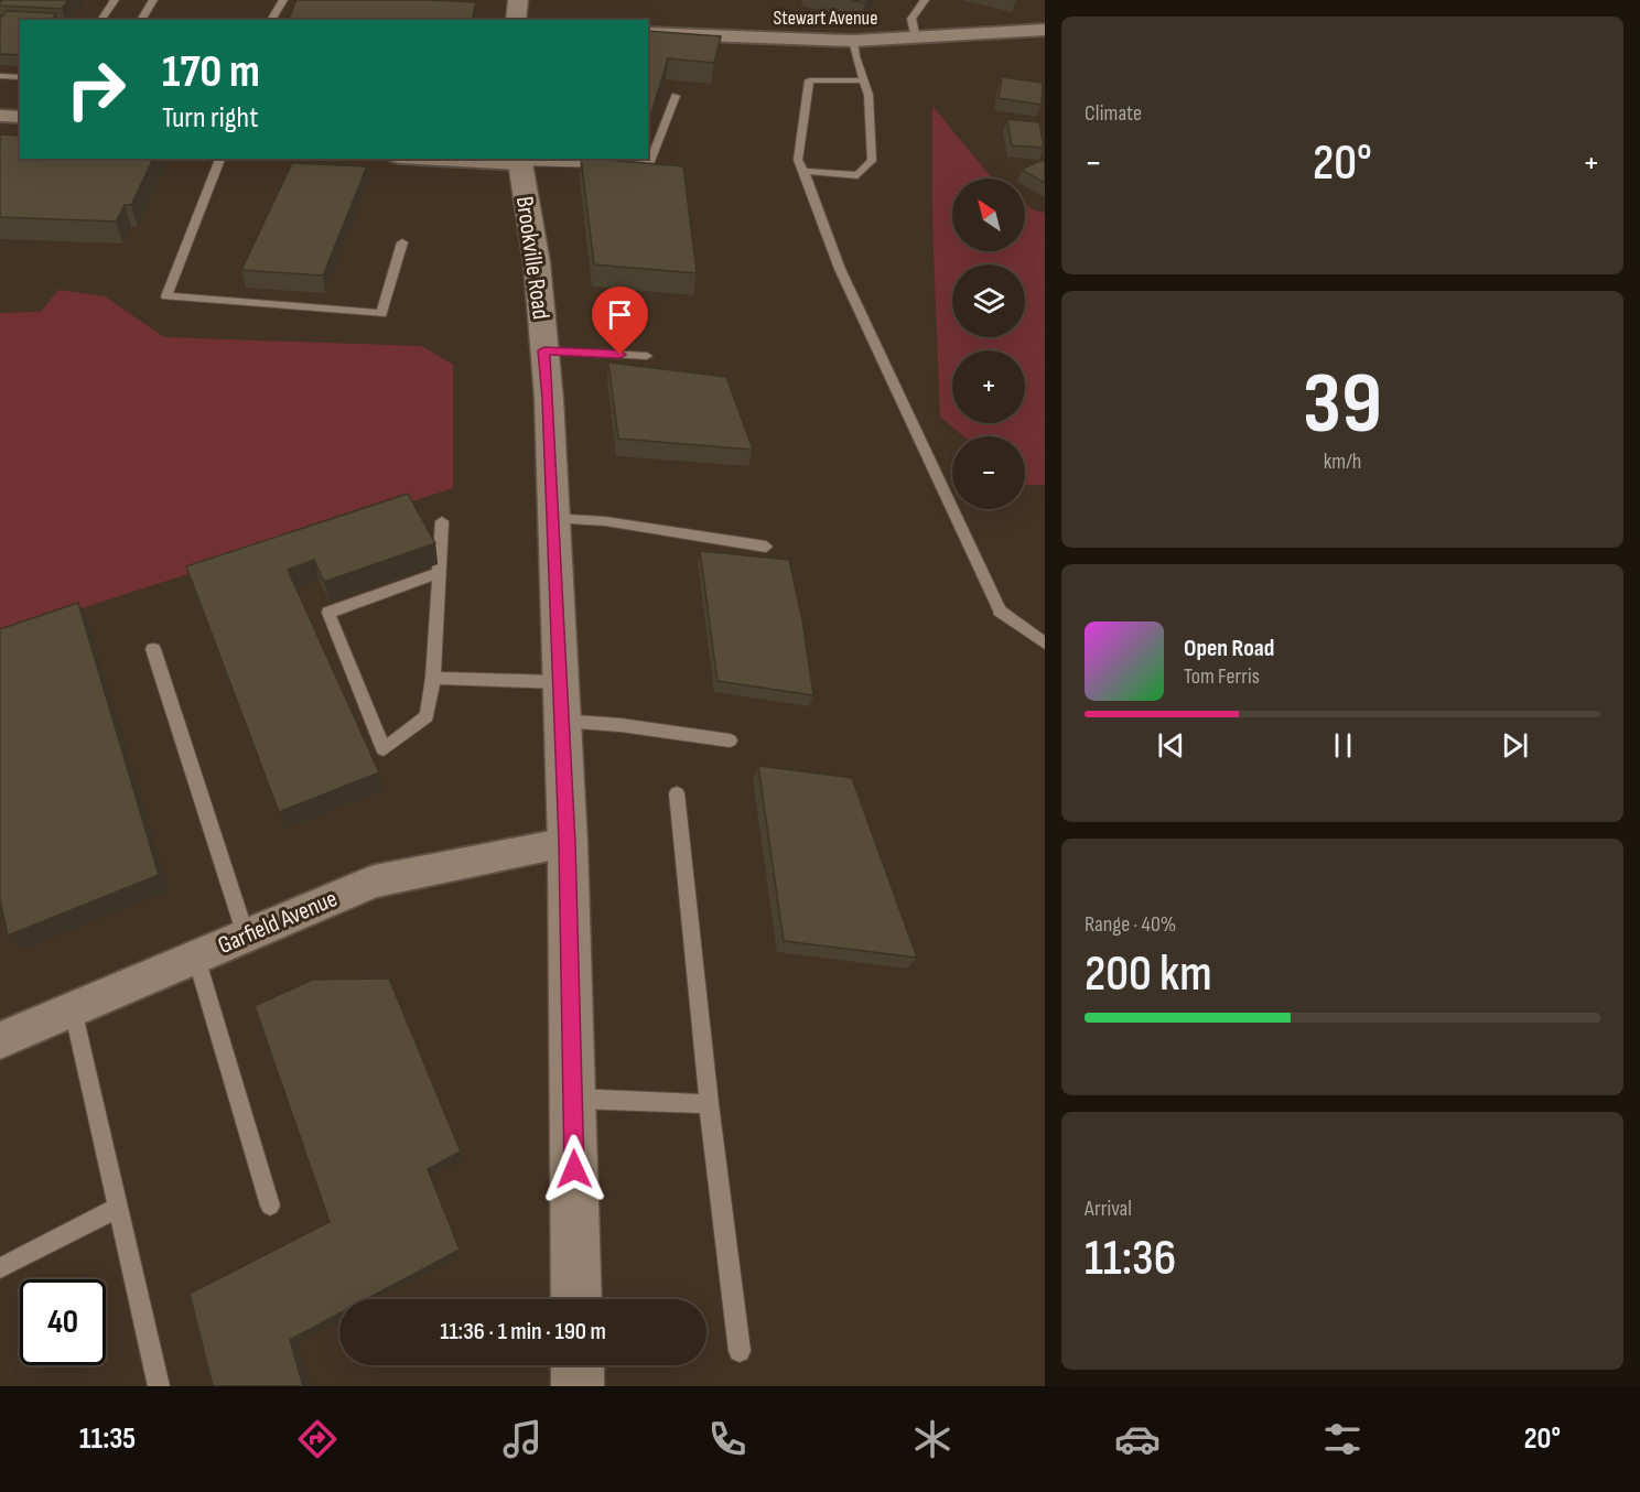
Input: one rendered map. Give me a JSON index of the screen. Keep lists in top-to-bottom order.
{
  "streets": {
    "street": ["Stewart Avenue", "Brookville Road", "Garfield Avenue"]
  },
  "crossings": [
    ["Brookville Road", "Garfield Avenue"]
  ],
  "north": "top left",
  "page": {
    "tile": [
      "Climate",
      ["39", "km/h"],
      ["Range · 40%", "200 km"],
      ["Arrival", "11:36"]
    ],
    "turn": ["170 m", "Turn right"],
    "heat": ["−", "20°", "+"],
    "map_buttons": ["+", "−"],
    "song": ["Open Road", "Tom Ferris"],
    "limit": "40",
    "trip": "11:36 · 1 min · 190 m",
    "tabs": ["11:35", "20°"]
  }
}
